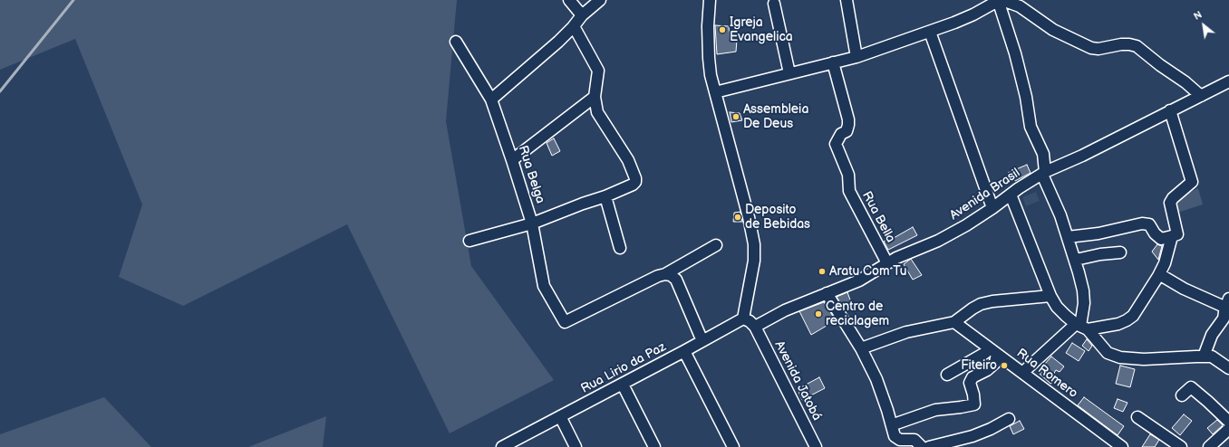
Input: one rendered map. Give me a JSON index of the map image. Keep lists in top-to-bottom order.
{
  "streets": {
    "street": [
      "Rua Belga",
      "Avenida Brasil",
      "Rua Bella",
      "Rua Lirio da Paz",
      "Rua Romero",
      "Avenida Jatobá"
    ]
  },
  "crossings": [
    ["Avenida Brasil", "Rua Bella"],
    ["Avenida Brasil", "Avenida Jatobá"]
  ],
  "places": [
    "Igreja Evangelica",
    "Assembleia De Deus",
    "Deposito de Bebidas",
    "Aratu Com Tu",
    "Centro de reciclagem",
    "Fiteiro"
  ],
  "north": "top left"
}
